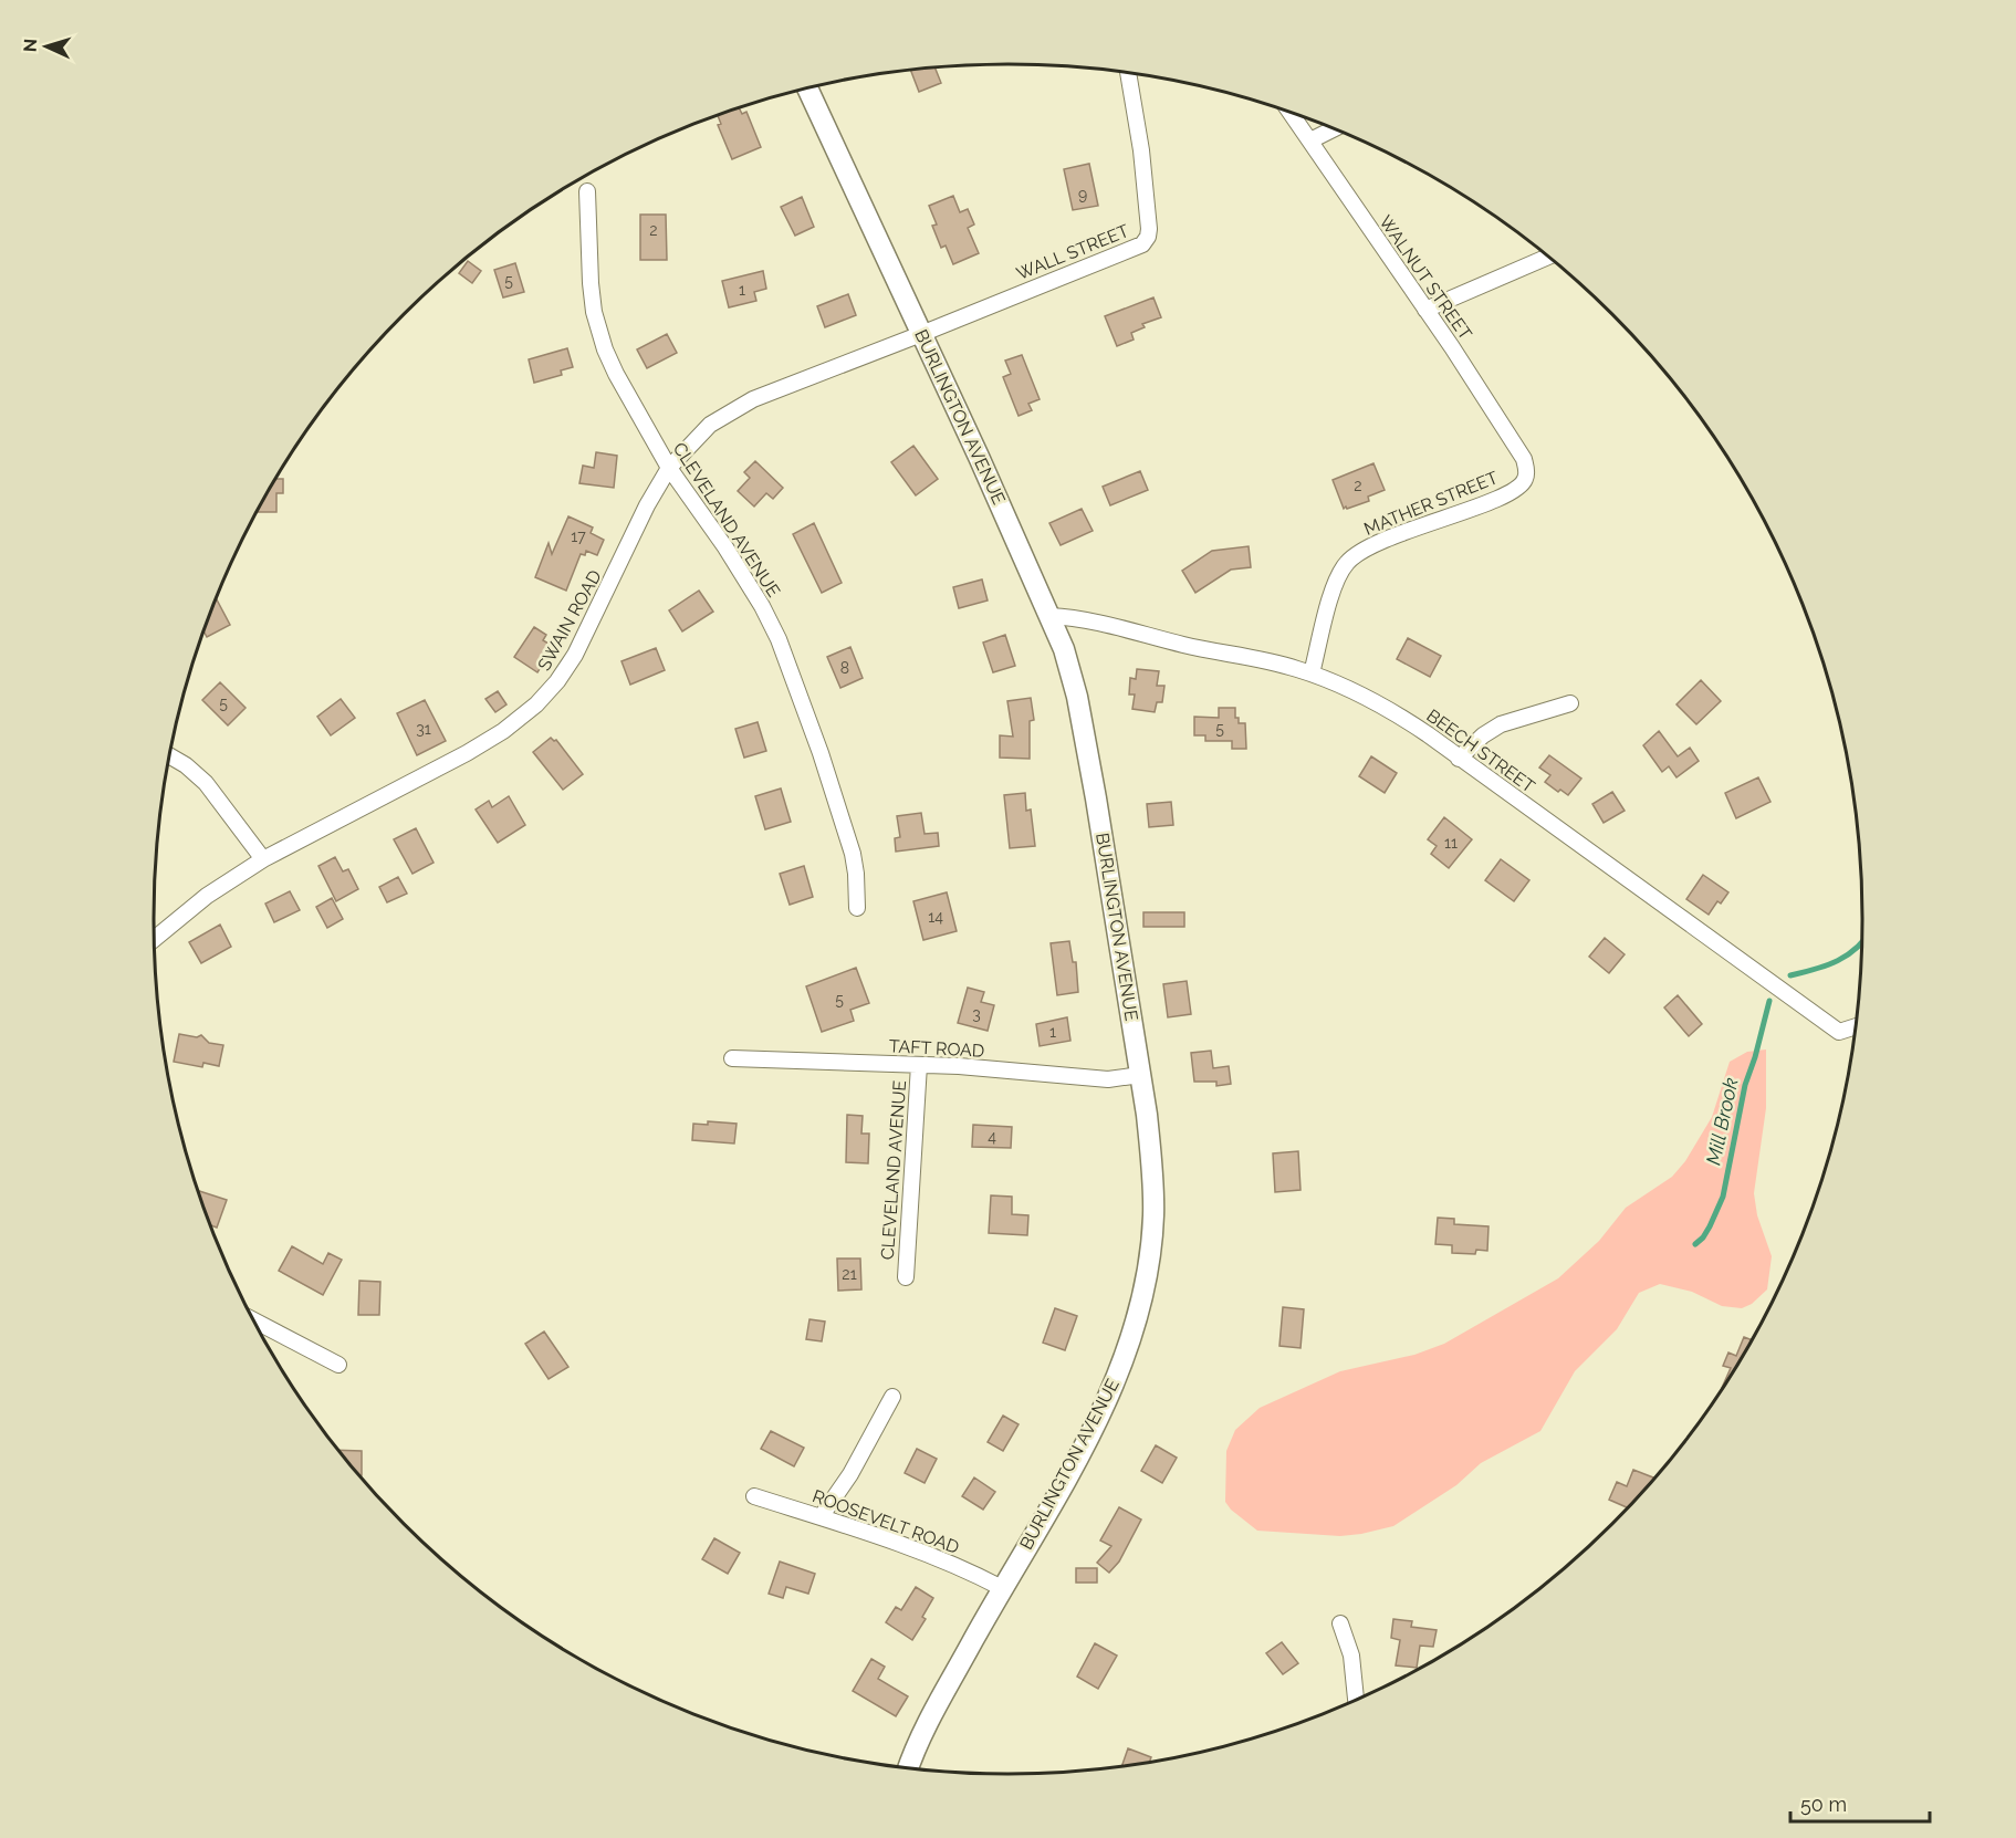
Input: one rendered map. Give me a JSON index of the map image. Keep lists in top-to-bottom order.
{
  "streets": {
    "main road": ["BURLINGTON AVENUE"],
    "street": [
      "WALL STREET",
      "WALNUT STREET",
      "MATHER STREET",
      "CLEVELAND AVENUE",
      "SWAIN ROAD",
      "BEECH STREET",
      "TAFT ROAD",
      "ROOSEVELT ROAD"
    ]
  },
  "crossings": [
    ["WALL STREET", "BURLINGTON AVENUE"],
    ["WALL STREET", "SWAIN ROAD"],
    ["WALNUT STREET", "MATHER STREET"],
    ["BURLINGTON AVENUE", "SWAIN ROAD"],
    ["BURLINGTON AVENUE", "BEECH STREET"],
    ["BURLINGTON AVENUE", "TAFT ROAD"],
    ["BURLINGTON AVENUE", "ROOSEVELT ROAD"],
    ["MATHER STREET", "BEECH STREET"],
    ["CLEVELAND AVENUE", "SWAIN ROAD"],
    ["CLEVELAND AVENUE", "TAFT ROAD"]
  ],
  "water": ["Mill Brook"],
  "house_numbers": [
    "9",
    "2",
    "5",
    "1",
    "2",
    "17",
    "8",
    "5",
    "31",
    "5",
    "11",
    "14",
    "5",
    "3",
    "1",
    "4",
    "21"
  ],
  "scale_bar": "50 m",
  "north": "left"
}
